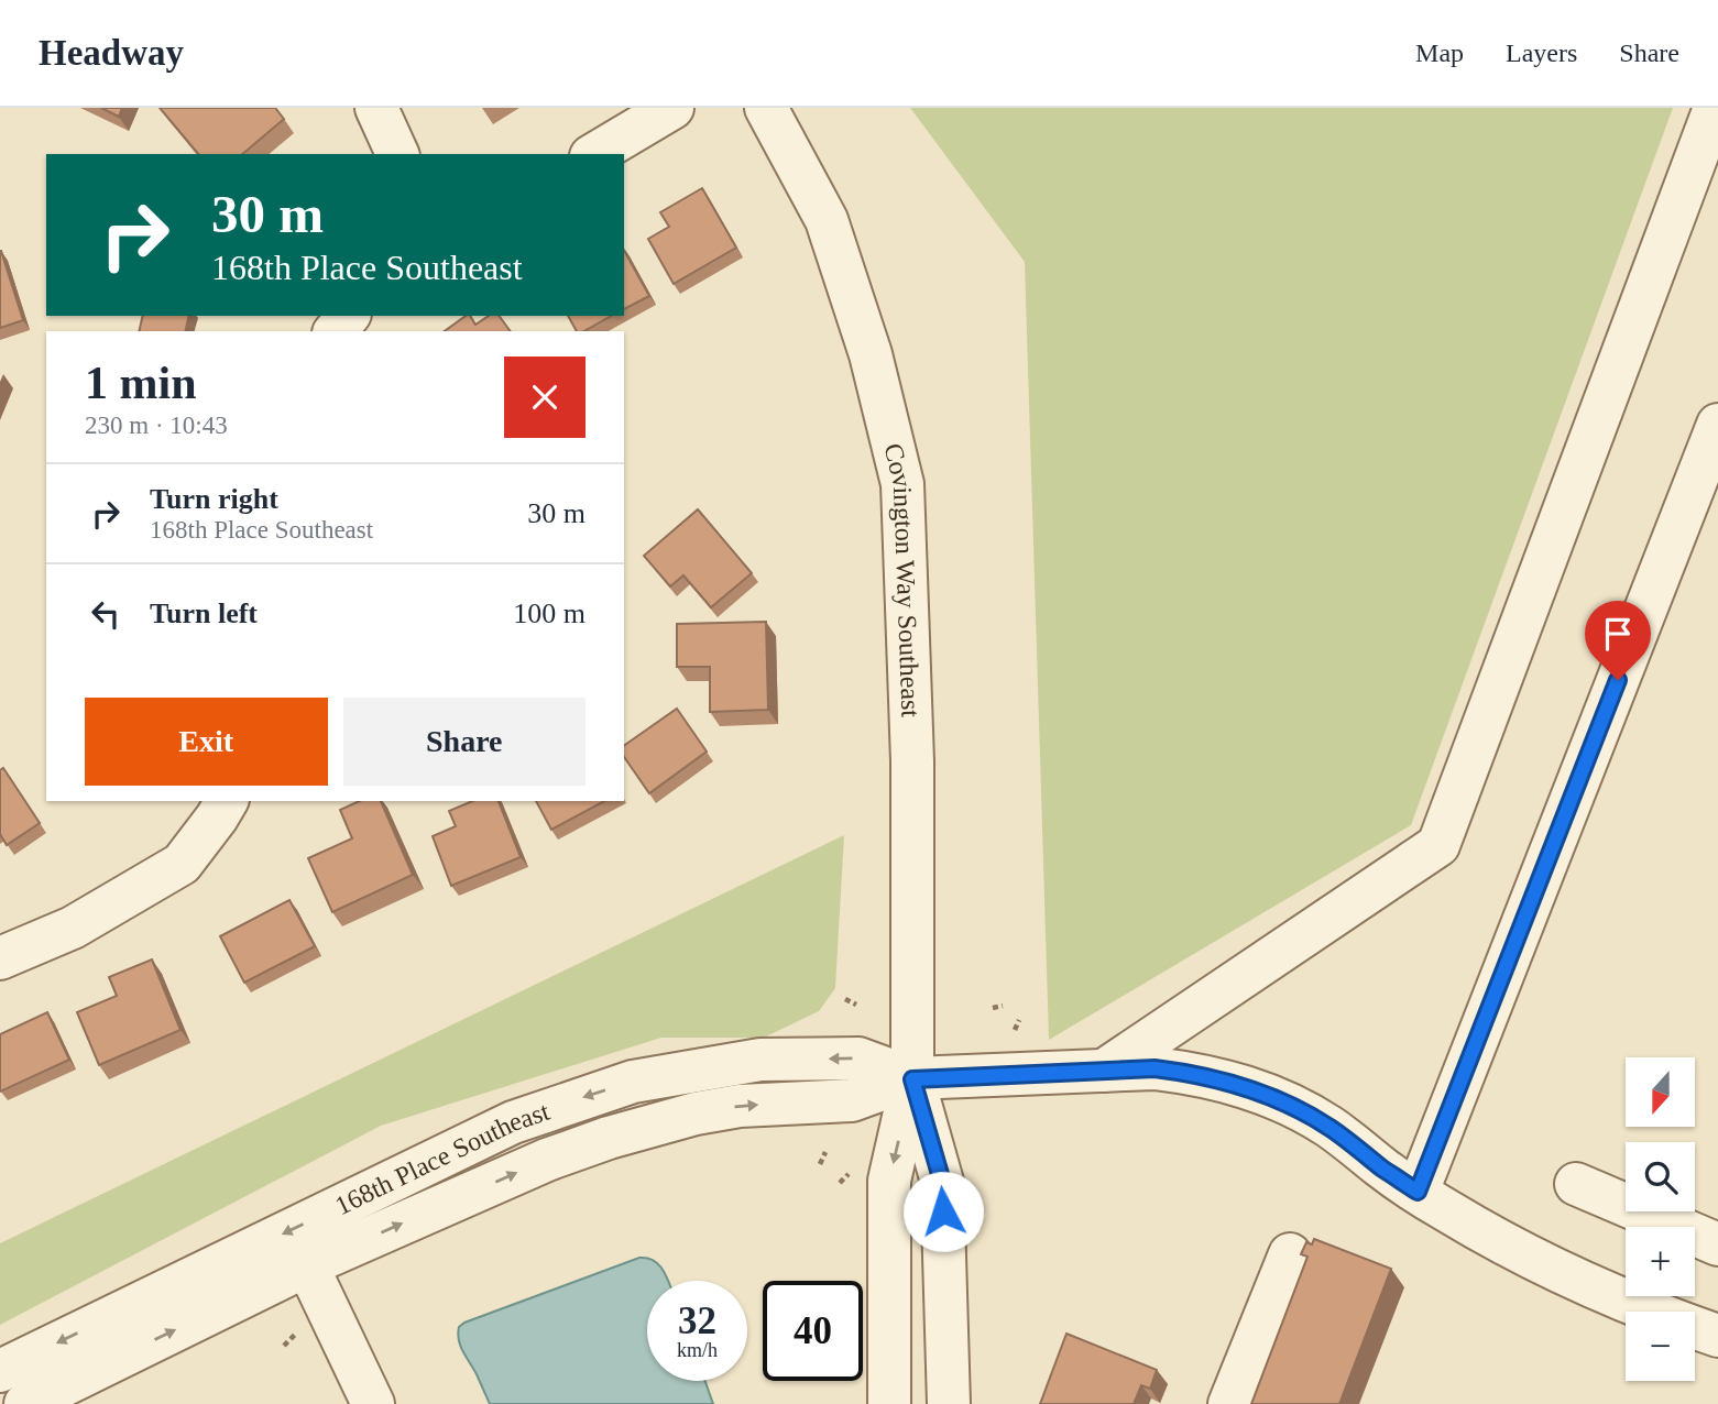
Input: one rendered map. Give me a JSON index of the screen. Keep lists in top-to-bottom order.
{
  "streets": {
    "street": ["Covington Way Southeast", "168th Place Southeast"]
  },
  "crossings": [
    ["Covington Way Southeast", "168th Place Southeast"]
  ],
  "north": "bottom",
  "page": {
    "header": "Headway",
    "nav": ["Map", "Layers", "Share"],
    "turn": ["30 m", "168th Place Southeast"],
    "heading": ["1 min", "230 m · 10:43"],
    "list": [
      {
        "name": "Turn right",
        "note": "168th Place Southeast",
        "value": "30 m"
      },
      {
        "name": "Turn left",
        "value": "100 m"
      }
    ],
    "buttons": ["Exit", "Share"],
    "map_buttons": ["+", "−"],
    "speed": "32 km/h",
    "limit": "40"
  }
}
